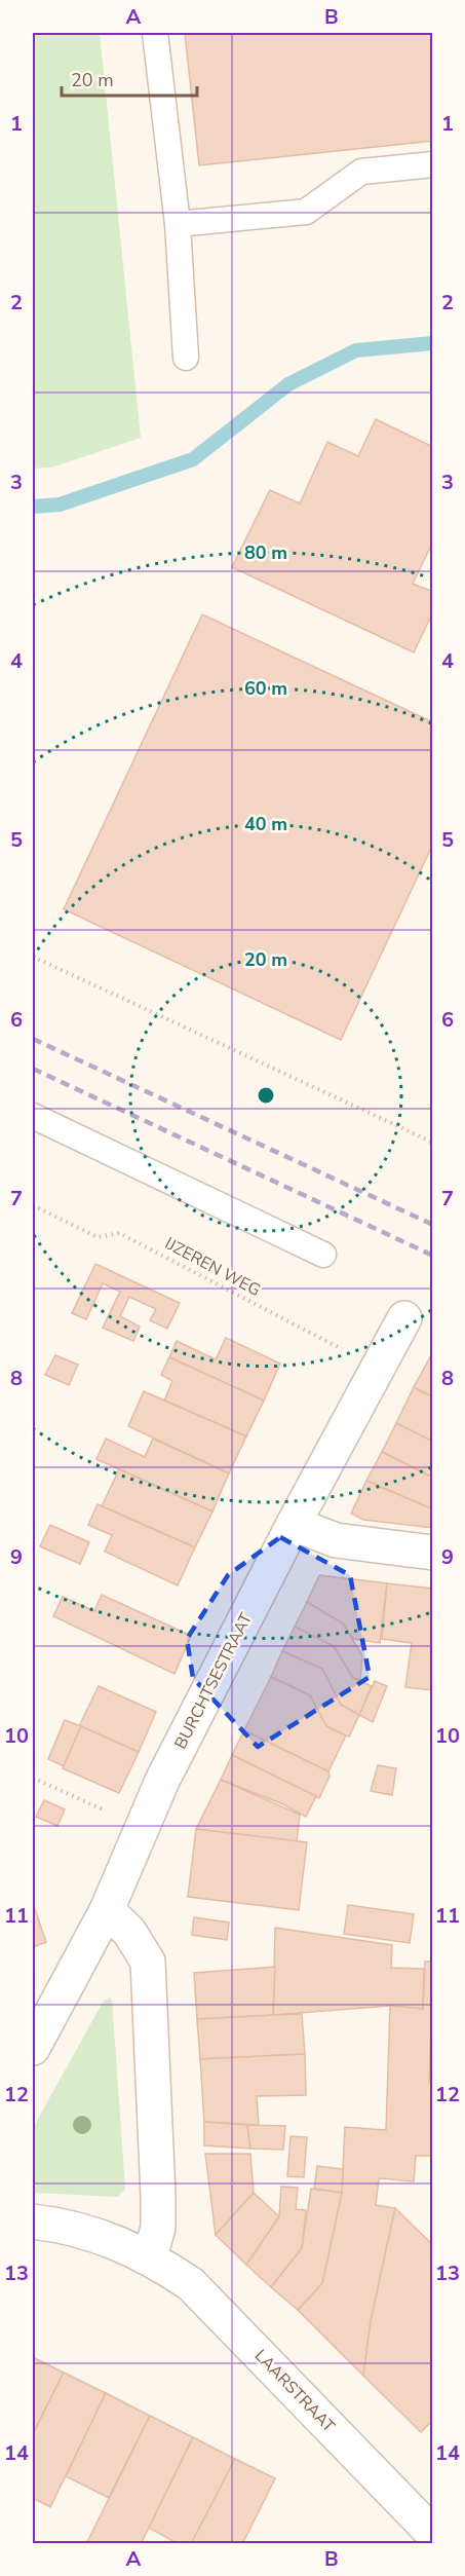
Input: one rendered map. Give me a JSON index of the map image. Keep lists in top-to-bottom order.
{
  "streets": {
    "street": ["BURCHTSESTRAAT", "LAARSTRAAT"],
    "path": ["IJZEREN WEG"]
  },
  "crossings": [
    ["IJZEREN WEG", "BURCHTSESTRAAT"]
  ],
  "scale_bar": "20 m",
  "grid": {
    "columns": ["A", "B"],
    "rows": [
      "1",
      "2",
      "3",
      "4",
      "5",
      "6",
      "7",
      "8",
      "9",
      "10",
      "11",
      "12",
      "13",
      "14"
    ]
  },
  "rings": [
    "80 m",
    "60 m",
    "40 m",
    "20 m"
  ]
}
